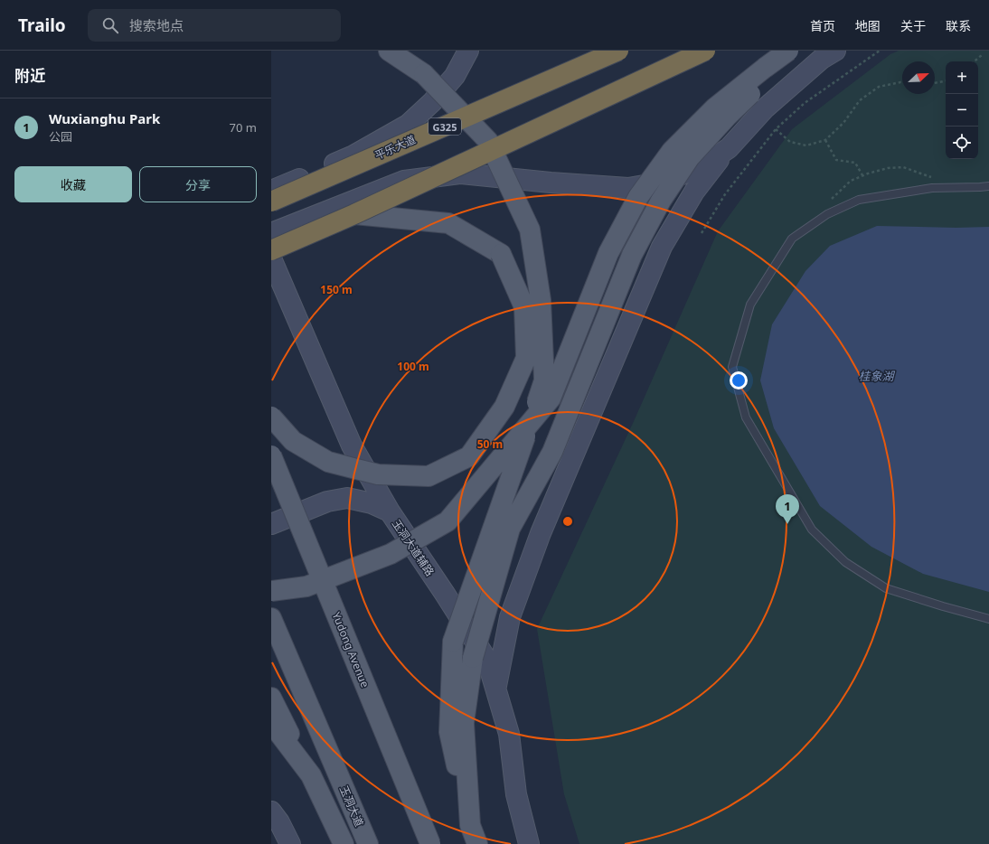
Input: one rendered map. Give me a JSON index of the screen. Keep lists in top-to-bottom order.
{
  "streets": {
    "highway": ["G325", "平乐大道"],
    "main road": ["玉洞大道辅路", "Yudong Avenue", "玉洞大道"]
  },
  "water": ["桂象湖"],
  "north": "top right",
  "page": {
    "header": "Trailo",
    "search": "搜索地点",
    "nav": [
      "首页",
      "地图",
      "关于",
      "联系"
    ],
    "heading": "附近",
    "map_buttons": ["+", "−"],
    "list": [
      {
        "mark": "1",
        "name": "Wuxianghu Park",
        "note": "公园",
        "value": "70 m"
      }
    ],
    "buttons": ["收藏", "分享"],
    "pins": "1"
  },
  "rings": ["150 m", "100 m", "50 m"]
}
